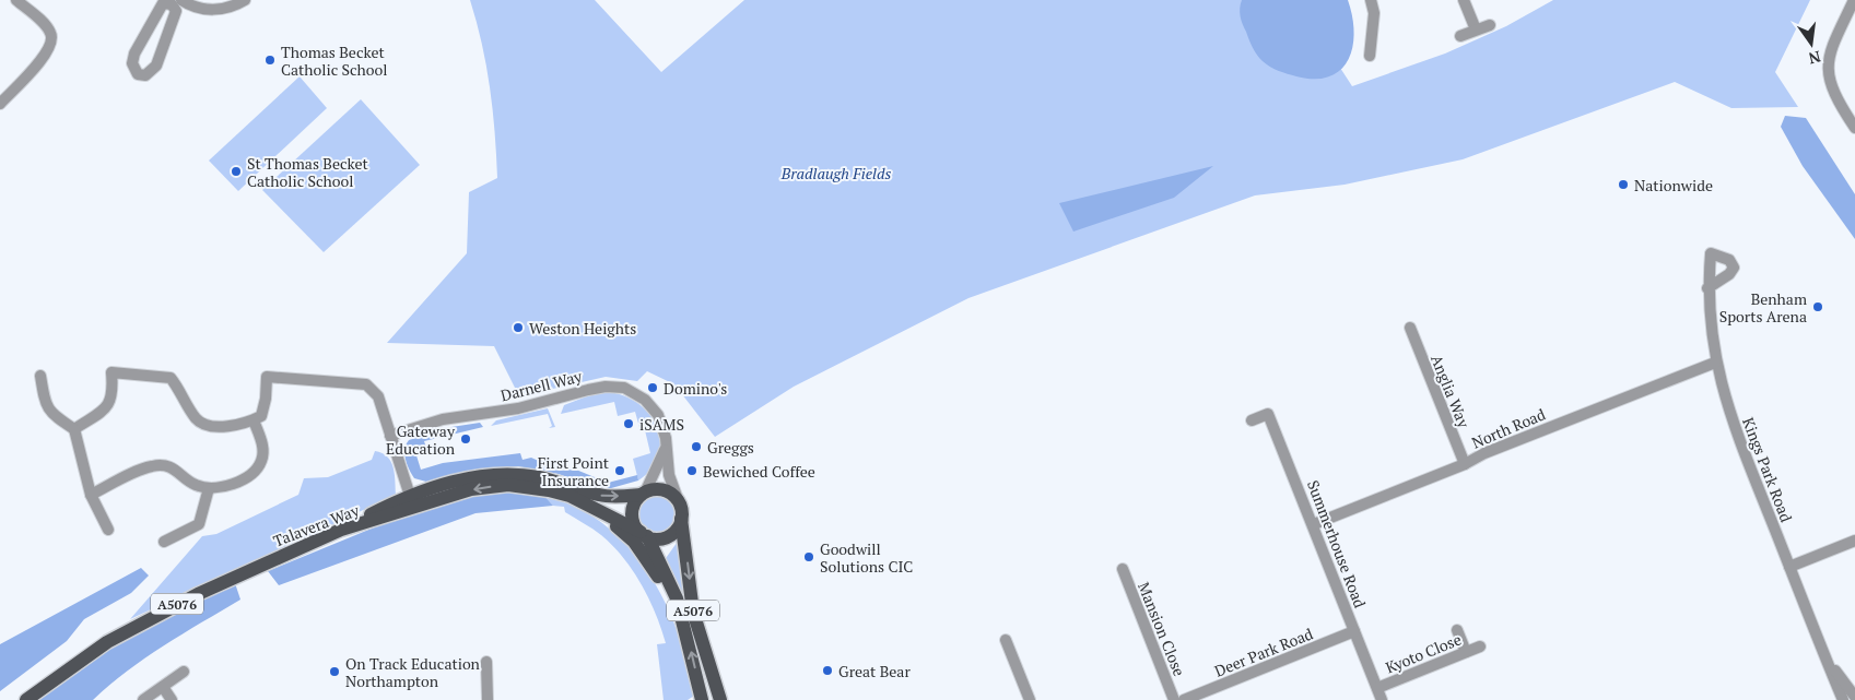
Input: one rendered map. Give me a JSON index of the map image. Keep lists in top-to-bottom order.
{
  "streets": {
    "main road": ["Talavera Way", "A5076"],
    "street": [
      "Darnell Way",
      "Anglia Way",
      "North Road",
      "Kings Park Road",
      "Summerhouse Road",
      "Mansion Close",
      "Deer Park Road",
      "Kyoto Close"
    ]
  },
  "crossings": [
    ["Darnell Way", "Talavera Way"],
    ["Darnell Way", "A5076"],
    ["Anglia Way", "North Road"],
    ["North Road", "Kings Park Road"],
    ["North Road", "Summerhouse Road"],
    ["Talavera Way", "A5076"],
    ["Summerhouse Road", "Deer Park Road"],
    ["Summerhouse Road", "Kyoto Close"]
  ],
  "parks": ["Bradlaugh Fields"],
  "places": [
    "Thomas Becket Catholic School",
    "St Thomas Becket Catholic School",
    "Nationwide",
    "Benham Sports Arena",
    "Weston Heights",
    "Domino's",
    "iSAMS",
    "Gateway Education",
    "Greggs",
    "First Point Insurance",
    "Bewiched Coffee",
    "Goodwill Solutions CIC",
    "Great Bear",
    "On Track Education Northampton"
  ],
  "north": "bottom"
}
